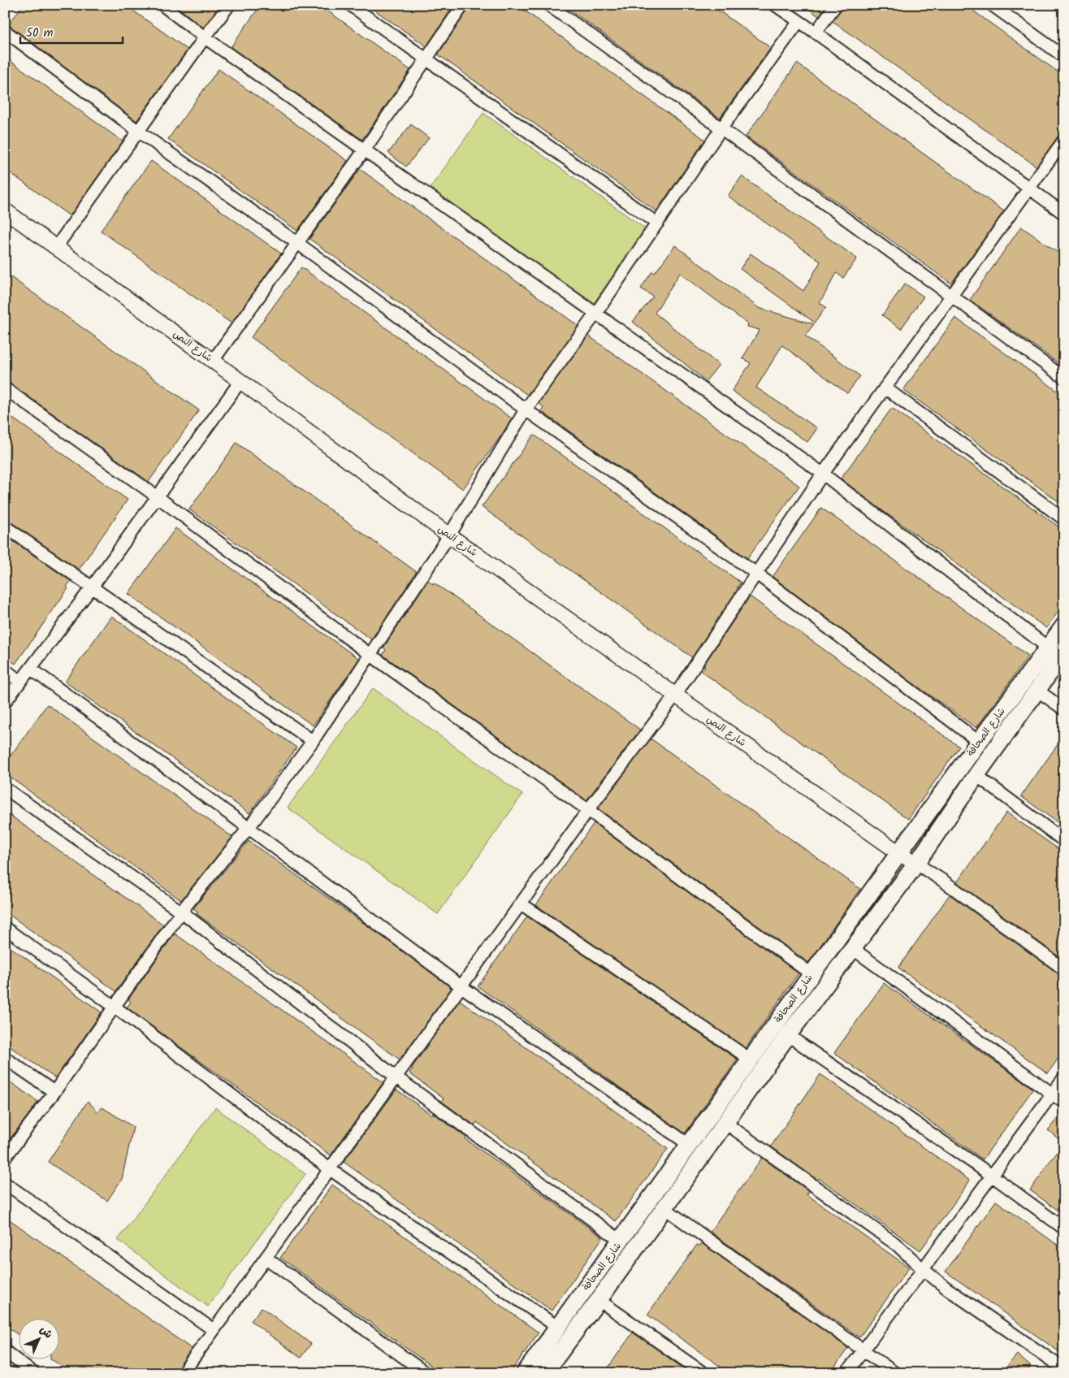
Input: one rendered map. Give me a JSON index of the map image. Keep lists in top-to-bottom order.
{
  "streets": {
    "main road": ["شارع الصحافة"],
    "street": ["شارع النص"]
  },
  "crossings": [
    ["شارع النص", "شارع الصحافة"]
  ],
  "scale_bar": "50 m",
  "north": "top right"
}
